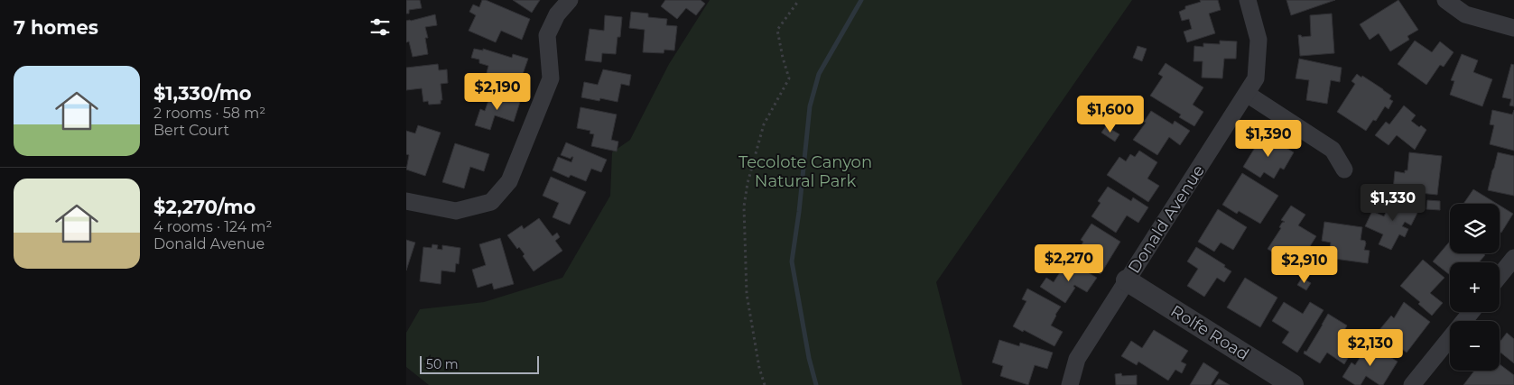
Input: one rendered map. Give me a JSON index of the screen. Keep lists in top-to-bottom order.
{
  "streets": {
    "street": ["Donald Avenue", "Rolfe Road"]
  },
  "crossings": [
    ["Donald Avenue", "Rolfe Road"]
  ],
  "parks": ["Tecolote Canyon Natural Park"],
  "scale_bar": "50 m",
  "page": {
    "heading": "7 homes",
    "list": [
      {
        "name": "$1,330/mo",
        "note": "2 rooms · 58 m² · Bert Court"
      },
      {
        "name": "$2,270/mo",
        "note": "4 rooms · 124 m² · Donald Avenue"
      }
    ],
    "price": [
      "$2,190",
      "$1,600",
      "$1,390",
      "$1,330",
      "$2,270",
      "$2,910",
      "$2,130"
    ],
    "map_buttons": ["+", "−"],
    "scale": "50 m"
  }
}
